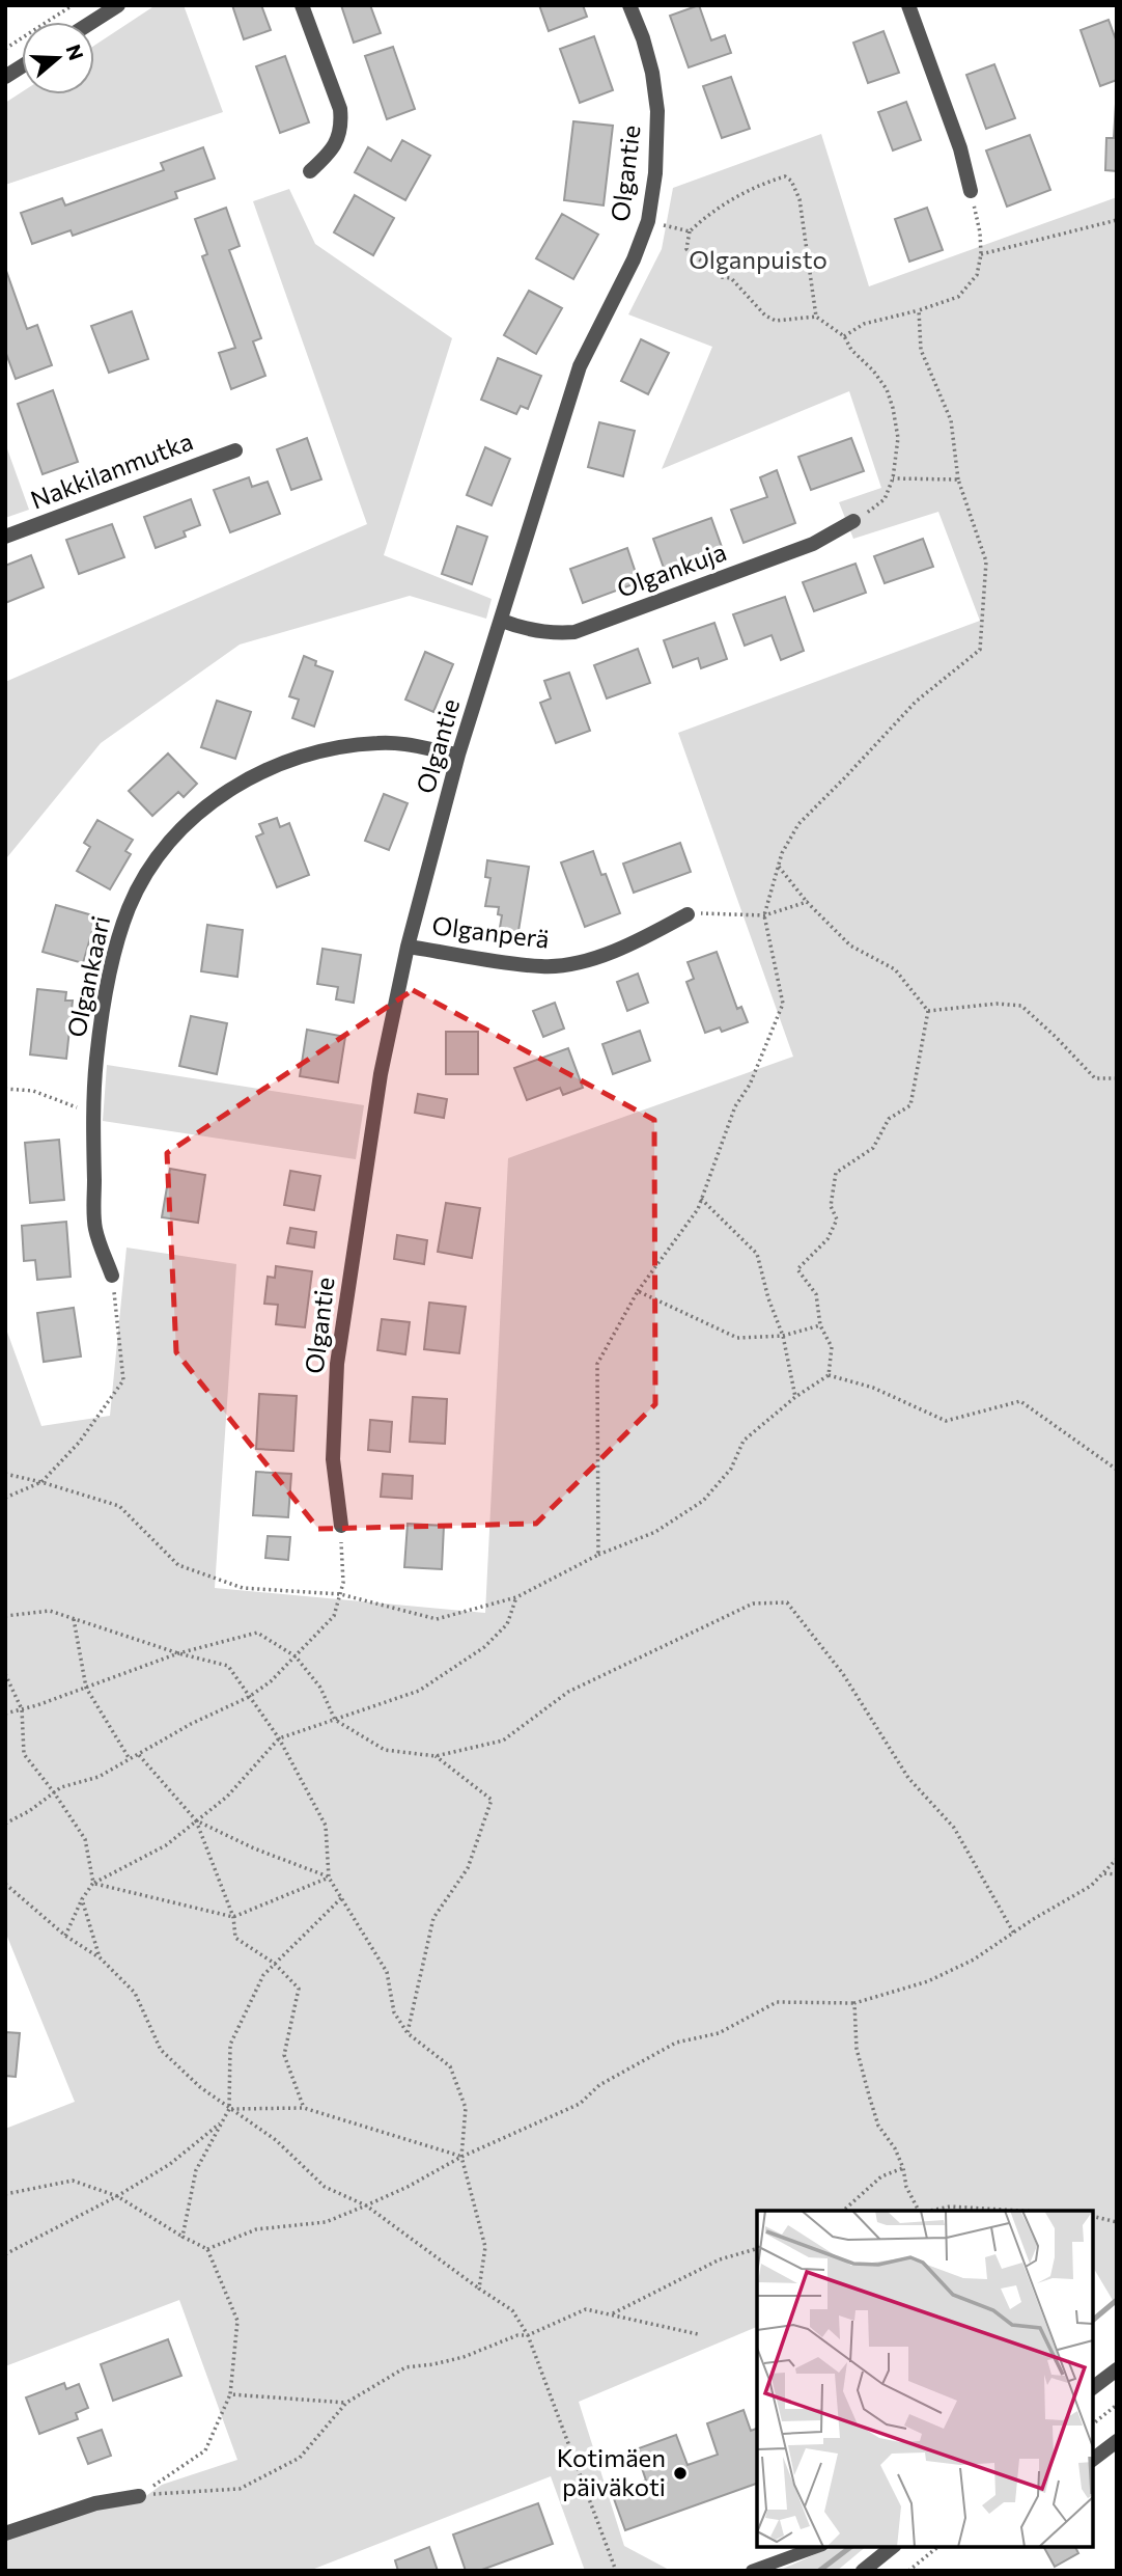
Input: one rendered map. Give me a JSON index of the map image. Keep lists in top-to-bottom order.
{
  "streets": {
    "street": [
      "Olgantie",
      "Nakkilanmutka",
      "Olgankuja",
      "Olganperä",
      "Olgankaari"
    ]
  },
  "crossings": [
    ["Olgantie", "Olgankuja"],
    ["Olgantie", "Olganperä"],
    ["Olgantie", "Olgankaari"]
  ],
  "parks": ["Olganpuisto"],
  "places": ["Kotimäen päiväkoti"],
  "north": "right"
}
